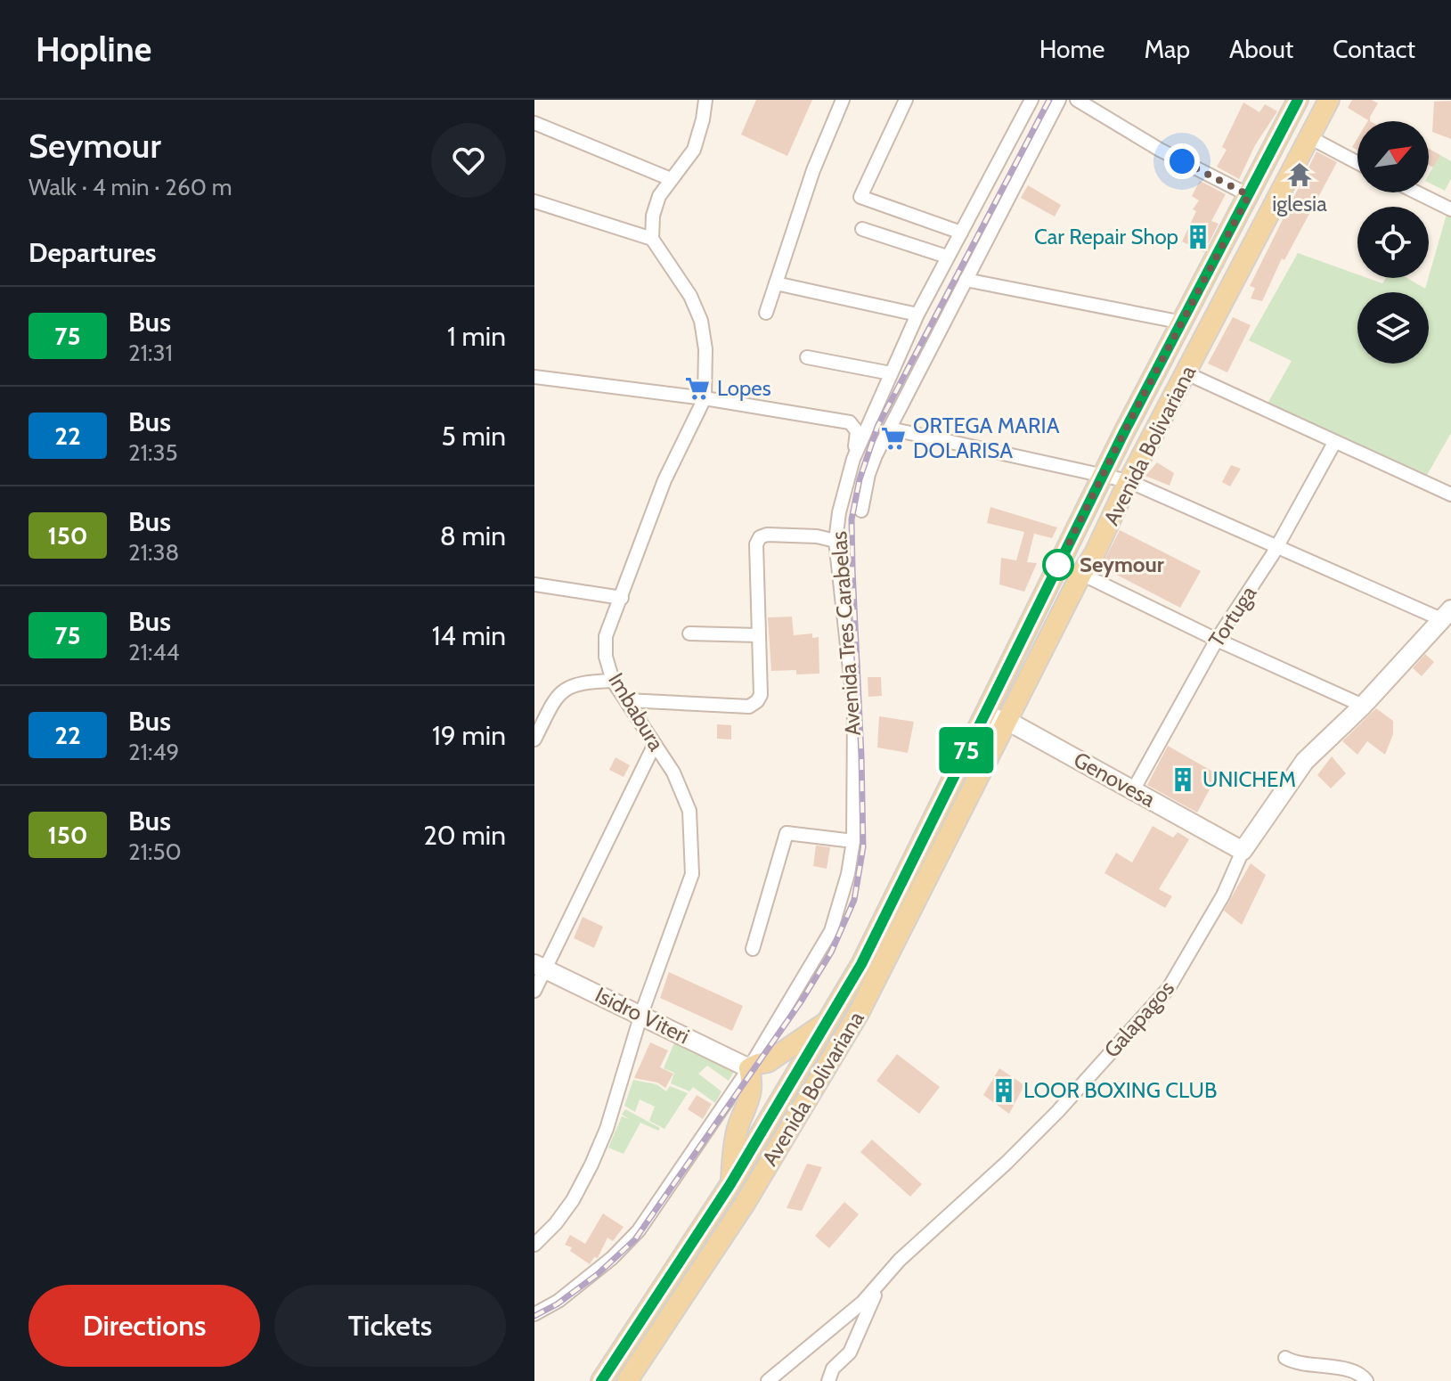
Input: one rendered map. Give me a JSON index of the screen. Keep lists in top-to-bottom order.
{
  "streets": {
    "main road": ["Avenida Bolivariana"],
    "street": [
      "Tortuga",
      "Avenida Tres Carabelas",
      "Imbabura",
      "Genovesa",
      "Isidro Viteri",
      "Galapagos"
    ]
  },
  "crossings": [
    ["Avenida Bolivariana", "Genovesa"],
    ["Tortuga", "Genovesa"],
    ["Avenida Tres Carabelas", "Isidro Viteri"],
    ["Imbabura", "Isidro Viteri"],
    ["Genovesa", "Galapagos"]
  ],
  "places": {
    "temple": ["iglesia"],
    "building": ["Car Repair Shop", "UNICHEM", "LOOR BOXING CLUB"],
    "supermarket": ["Lopes", "ORTEGA MARIA DOLARISA"],
    "other": ["Seymour"]
  },
  "lines": ["bus line 75"],
  "north": "top right",
  "page": {
    "header": "Hopline",
    "nav": [
      "Home",
      "Map",
      "About",
      "Contact"
    ],
    "heading": [
      ["Seymour", "Walk · 4 min · 260 m"],
      "Departures"
    ],
    "on_map": "75",
    "list": [
      {
        "mark": "75",
        "name": "Bus",
        "note": "21:31",
        "value": "1 min"
      },
      {
        "mark": "22",
        "name": "Bus",
        "note": "21:35",
        "value": "5 min"
      },
      {
        "mark": "150",
        "name": "Bus",
        "note": "21:38",
        "value": "8 min"
      },
      {
        "mark": "75",
        "name": "Bus",
        "note": "21:44",
        "value": "14 min"
      },
      {
        "mark": "22",
        "name": "Bus",
        "note": "21:49",
        "value": "19 min"
      },
      {
        "mark": "150",
        "name": "Bus",
        "note": "21:50",
        "value": "20 min"
      }
    ],
    "buttons": ["Directions", "Tickets"]
  }
}
